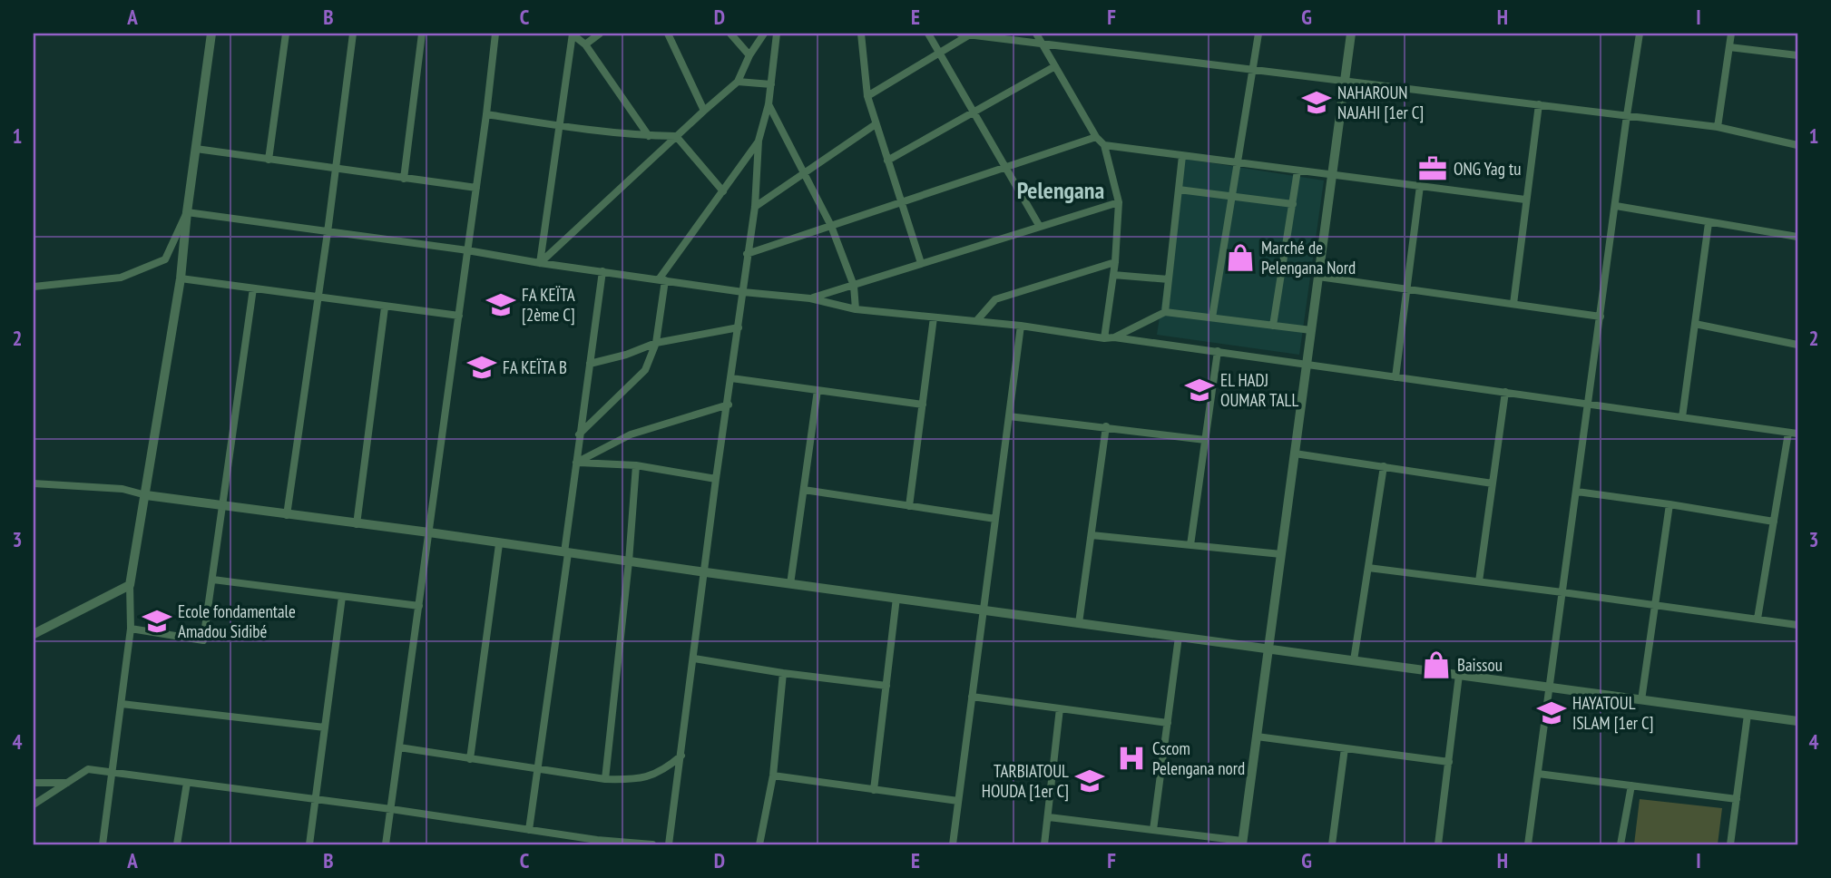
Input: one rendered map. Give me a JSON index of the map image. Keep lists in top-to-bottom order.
{
  "districts": ["Pelengana"],
  "places": {
    "school or university": [
      "NAHAROUN NAJAHI [1er C]",
      "FA KEÏTA [2ème C]",
      "FA KEÏTA B",
      "EL HADJ OUMAR TALL",
      "Ecole fondamentale Amadou Sidibé",
      "HAYATOUL ISLAM [1er C]",
      "TARBIATOUL HOUDA [1er C]"
    ],
    "office": ["ONG Yag tu"],
    "shop": ["Marché de Pelengana Nord", "Baissou"],
    "hospital": ["Cscom Pelengana nord"]
  },
  "grid": {
    "columns": [
      "A",
      "B",
      "C",
      "D",
      "E",
      "F",
      "G",
      "H",
      "I"
    ],
    "rows": [
      "1",
      "2",
      "3",
      "4"
    ]
  }
}
